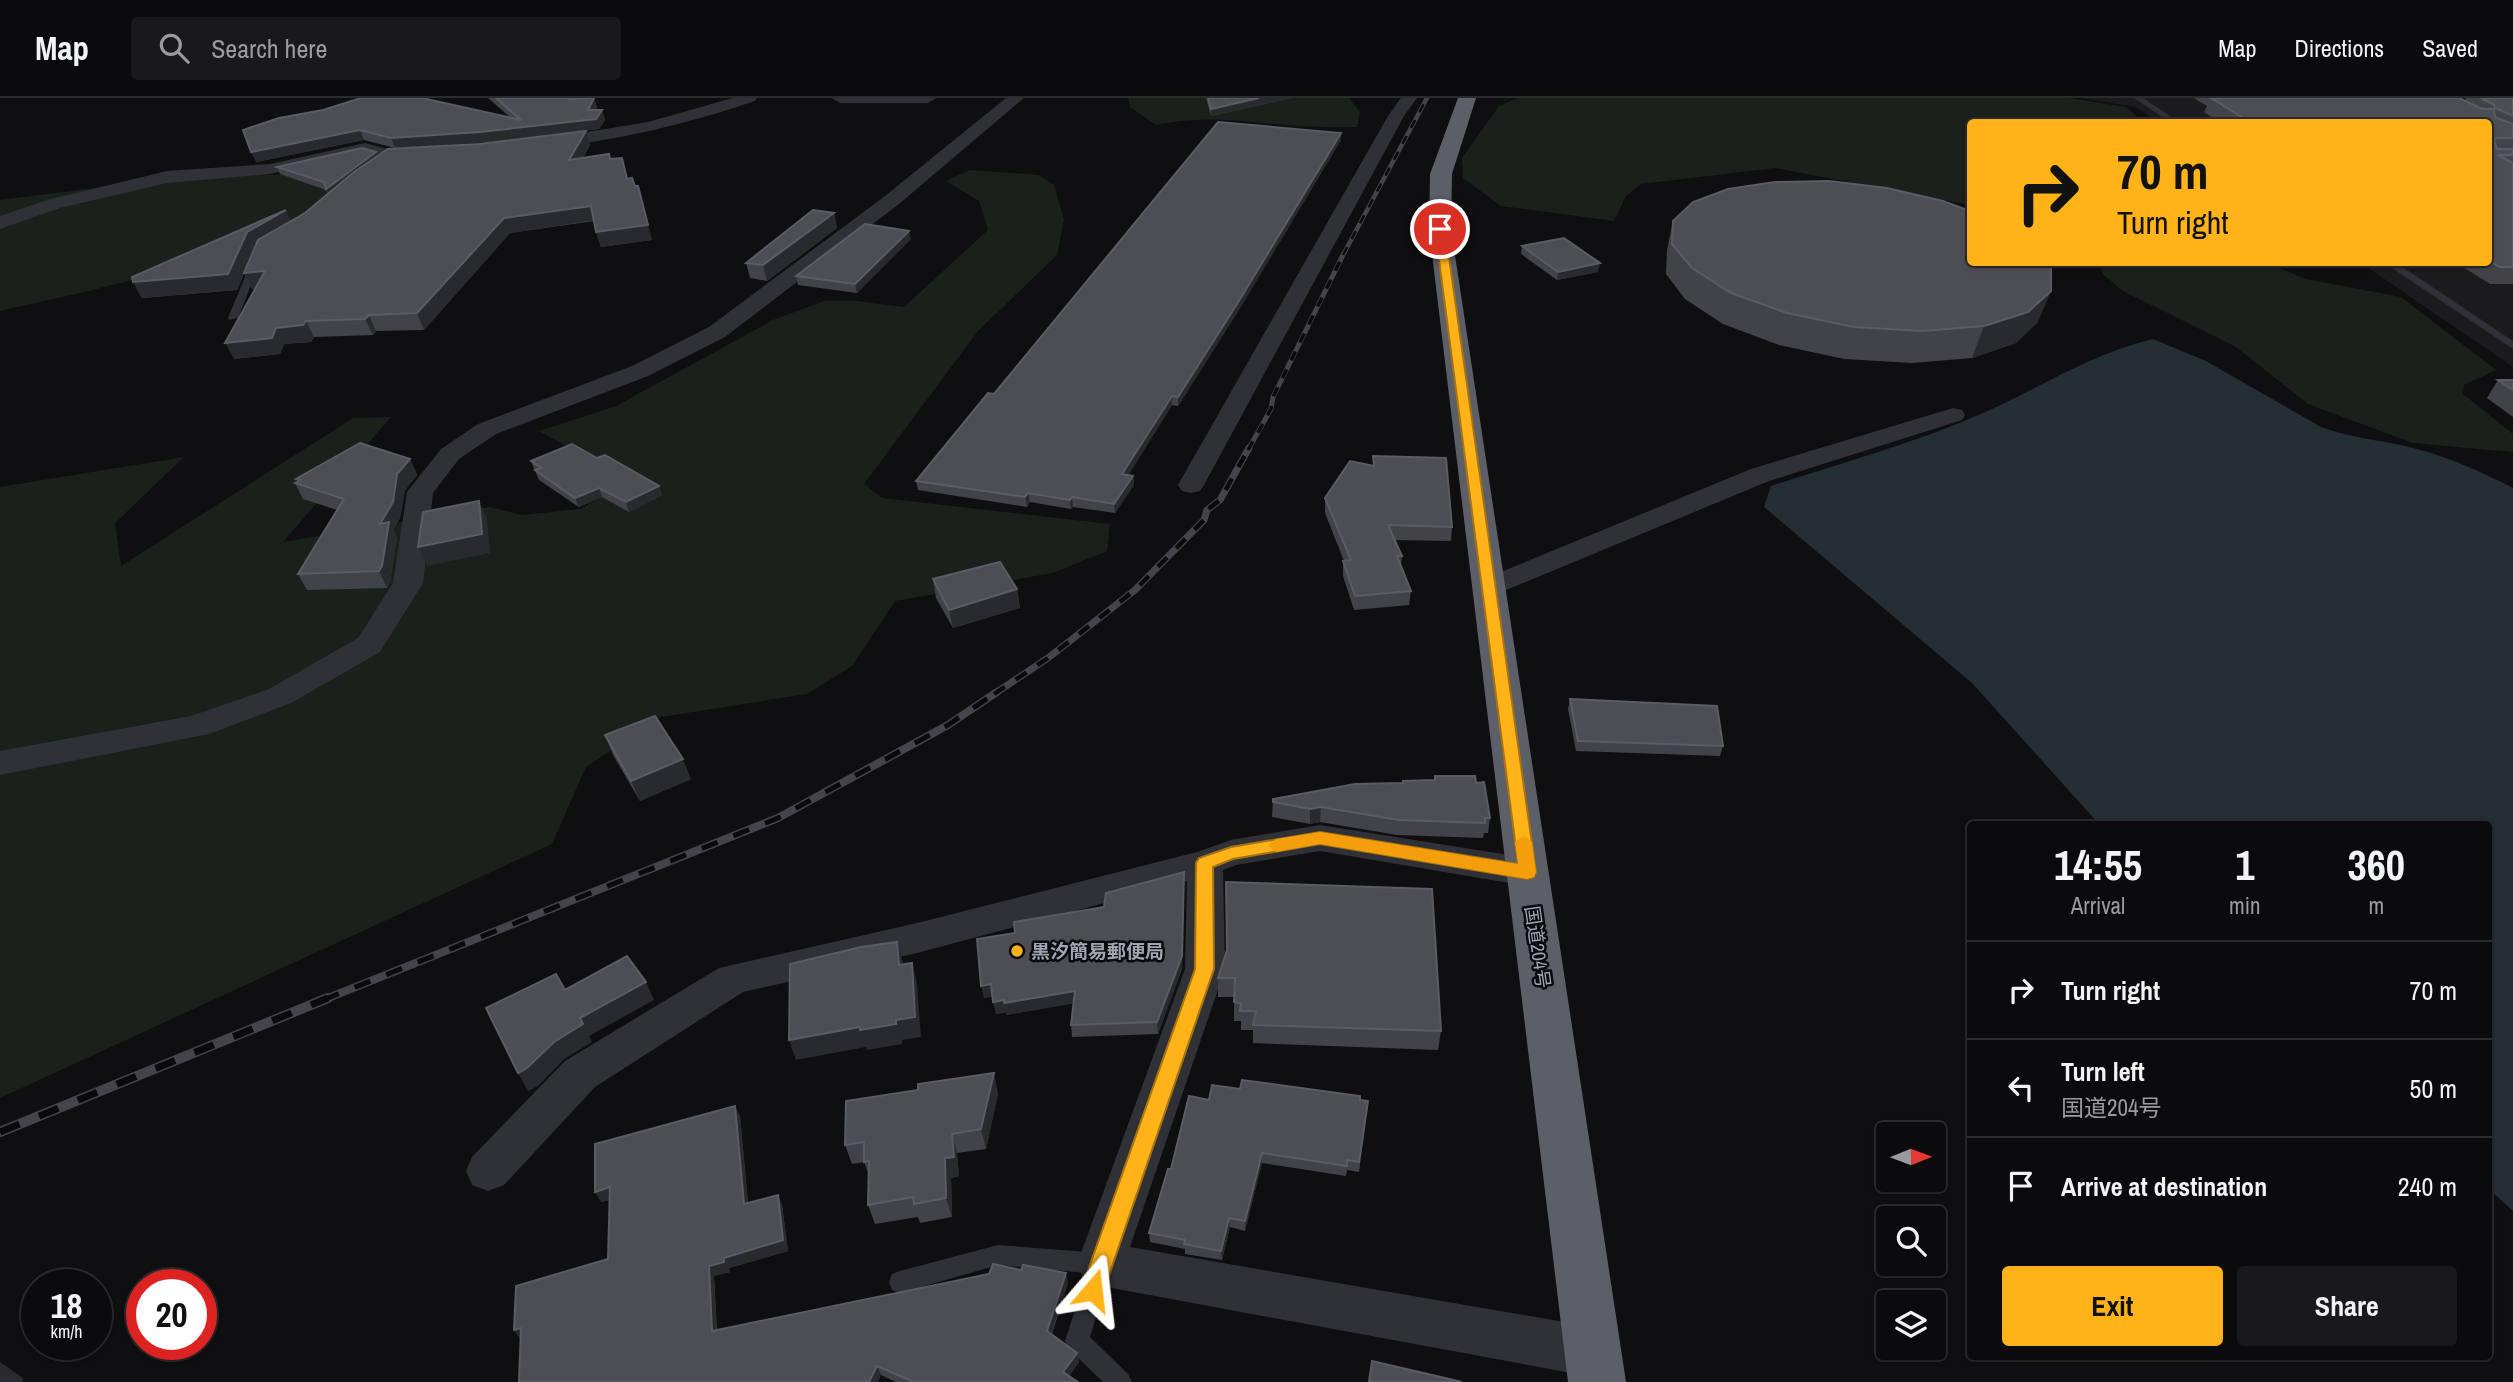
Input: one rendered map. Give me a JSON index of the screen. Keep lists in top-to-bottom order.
{
  "streets": {
    "highway": ["国道204号"]
  },
  "places": ["黒汐簡易郵便局"],
  "north": "right",
  "page": {
    "header": "Map",
    "search": "Search here",
    "nav": ["Map", "Directions", "Saved"],
    "turn": ["70 m", "Turn right"],
    "eta": [
      "14:55",
      "Arrival",
      "1",
      "min",
      "360",
      "m"
    ],
    "list": [
      {
        "name": "Turn right",
        "value": "70 m"
      },
      {
        "name": "Turn left",
        "note": "国道204号",
        "value": "50 m"
      },
      {
        "name": "Arrive at destination",
        "value": "240 m"
      }
    ],
    "buttons": ["Exit", "Share"],
    "speed": "18 km/h",
    "limit": "20"
  }
}
